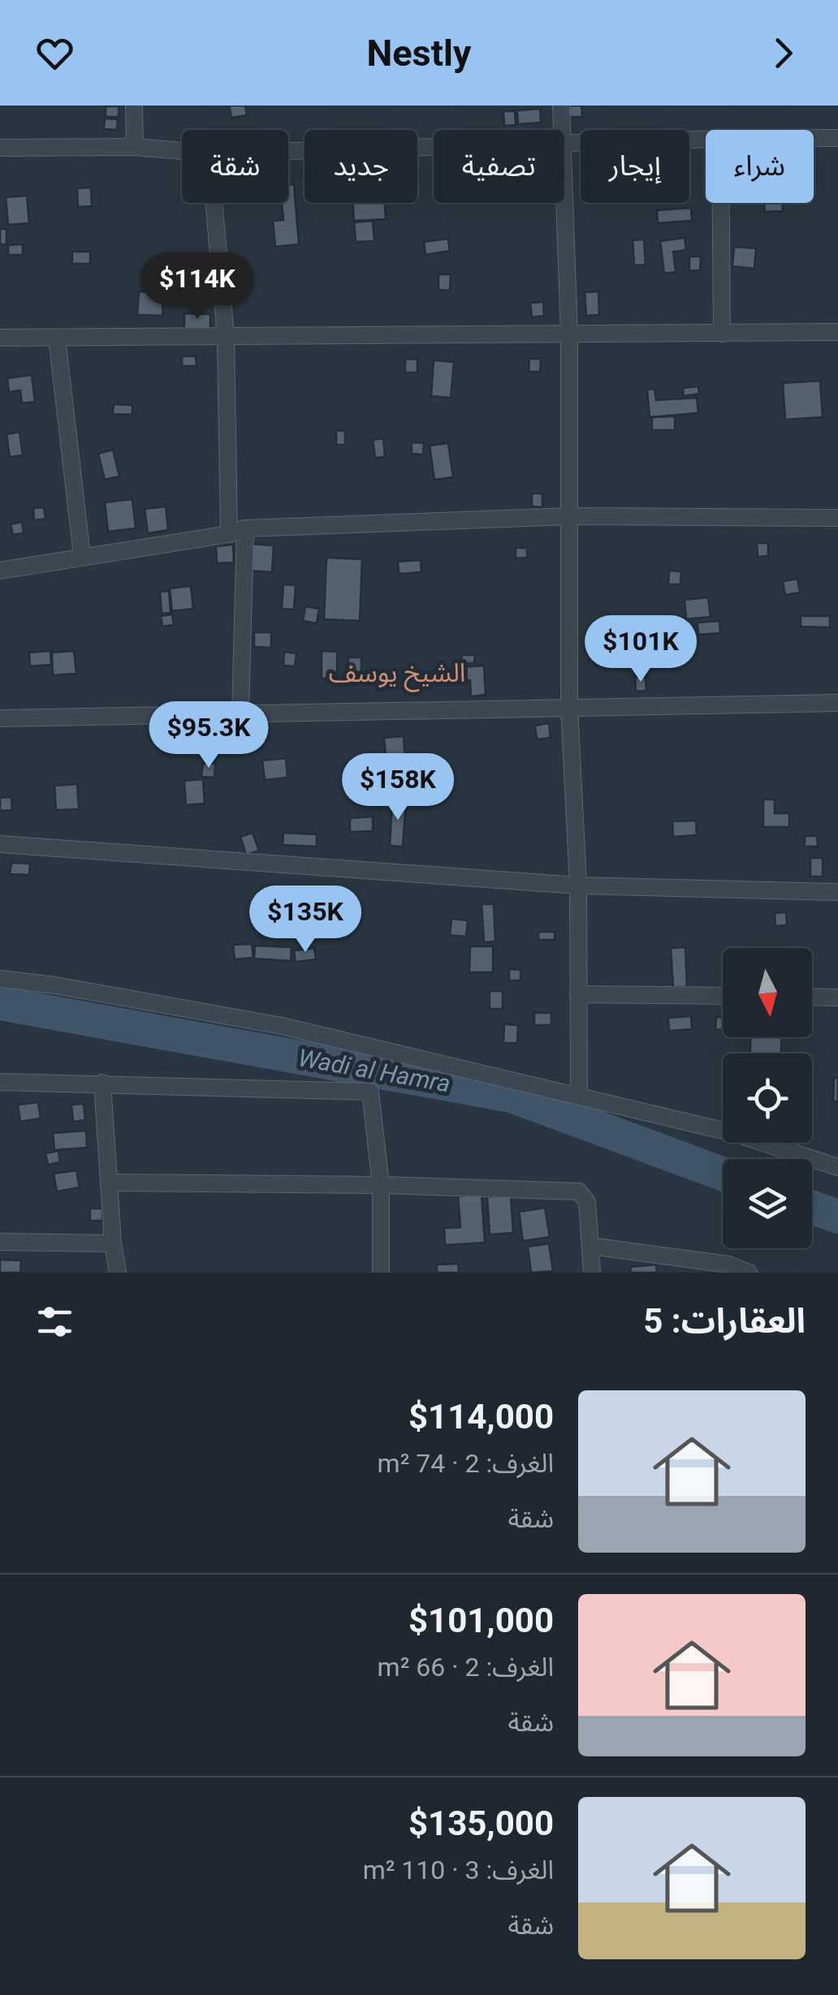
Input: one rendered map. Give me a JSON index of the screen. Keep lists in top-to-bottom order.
{
  "districts": ["الشيخ يوسف"],
  "water": ["Wadi al Hamra"],
  "north": "bottom",
  "page": {
    "header": "Nestly",
    "chip": [
      "شراء",
      "إيجار",
      "تصفية",
      "جديد",
      "شقة"
    ],
    "price": [
      "$114K",
      "$101K",
      "$95.3K",
      "$158K",
      "$135K"
    ],
    "heading": "العقارات: 5",
    "list": [
      {
        "name": "$114,000",
        "note": "الغرف: 2 · 74 m² · شقة"
      },
      {
        "name": "$101,000",
        "note": "الغرف: 2 · 66 m² · شقة"
      },
      {
        "name": "$135,000",
        "note": "الغرف: 3 · 110 m² · شقة"
      }
    ]
  }
}
